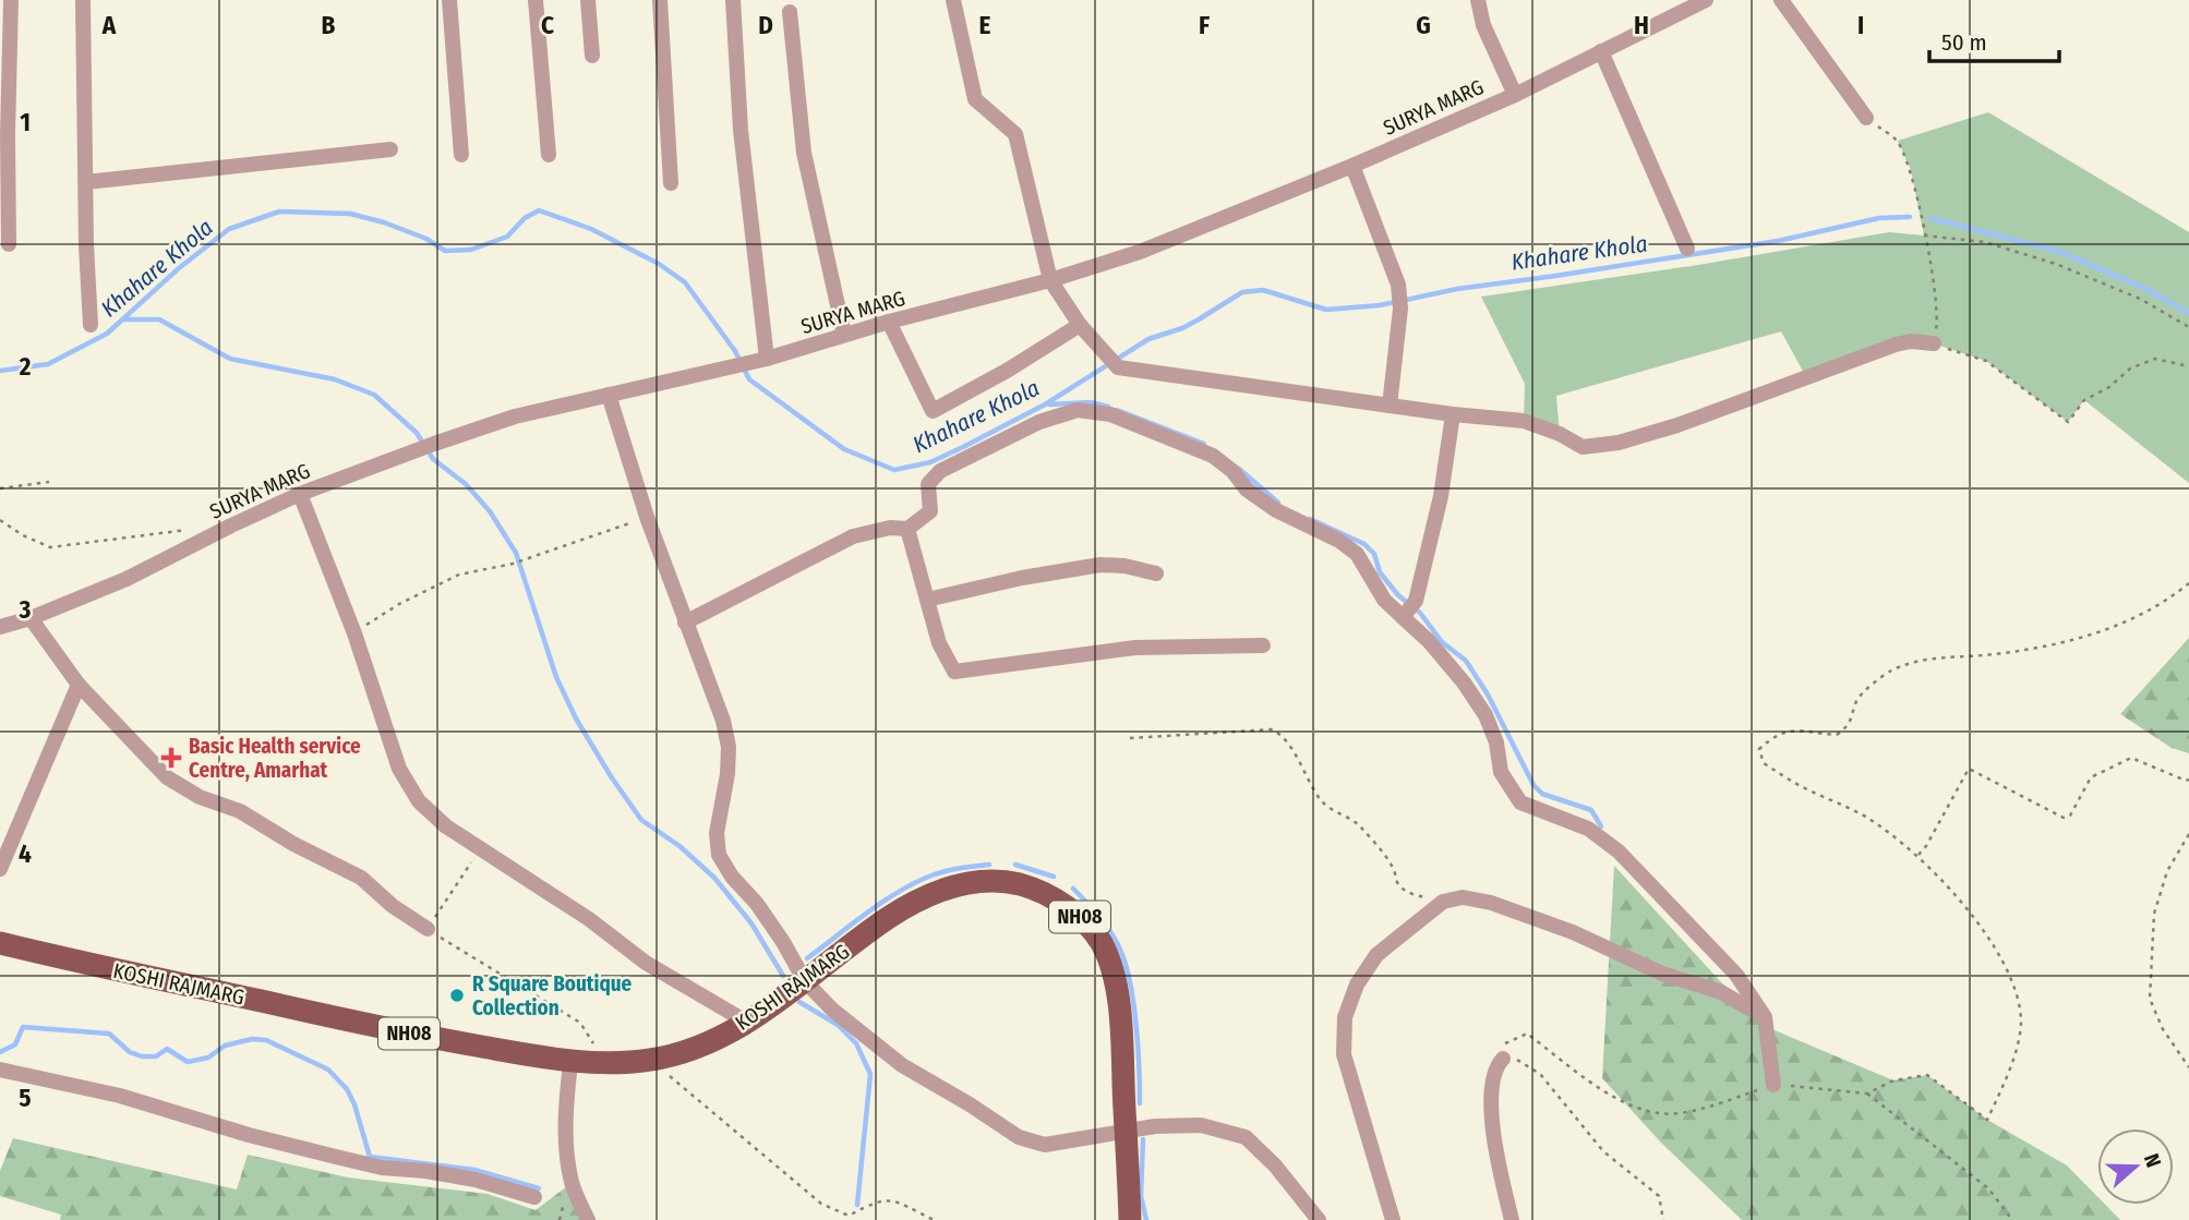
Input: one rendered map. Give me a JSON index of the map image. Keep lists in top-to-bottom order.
{
  "streets": {
    "main road": ["NH08", "KOSHI RAJMARG"],
    "street": ["SURYA MARG"]
  },
  "water": ["Khahare Khola"],
  "places": {
    "health": ["Basic Health service Centre, Amarhat"],
    "other": ["R Square Boutique Collection"]
  },
  "scale_bar": "50 m",
  "north": "right",
  "grid": {
    "columns": [
      "A",
      "B",
      "C",
      "D",
      "E",
      "F",
      "G",
      "H",
      "I"
    ],
    "rows": [
      "1",
      "2",
      "3",
      "4",
      "5"
    ]
  }
}
